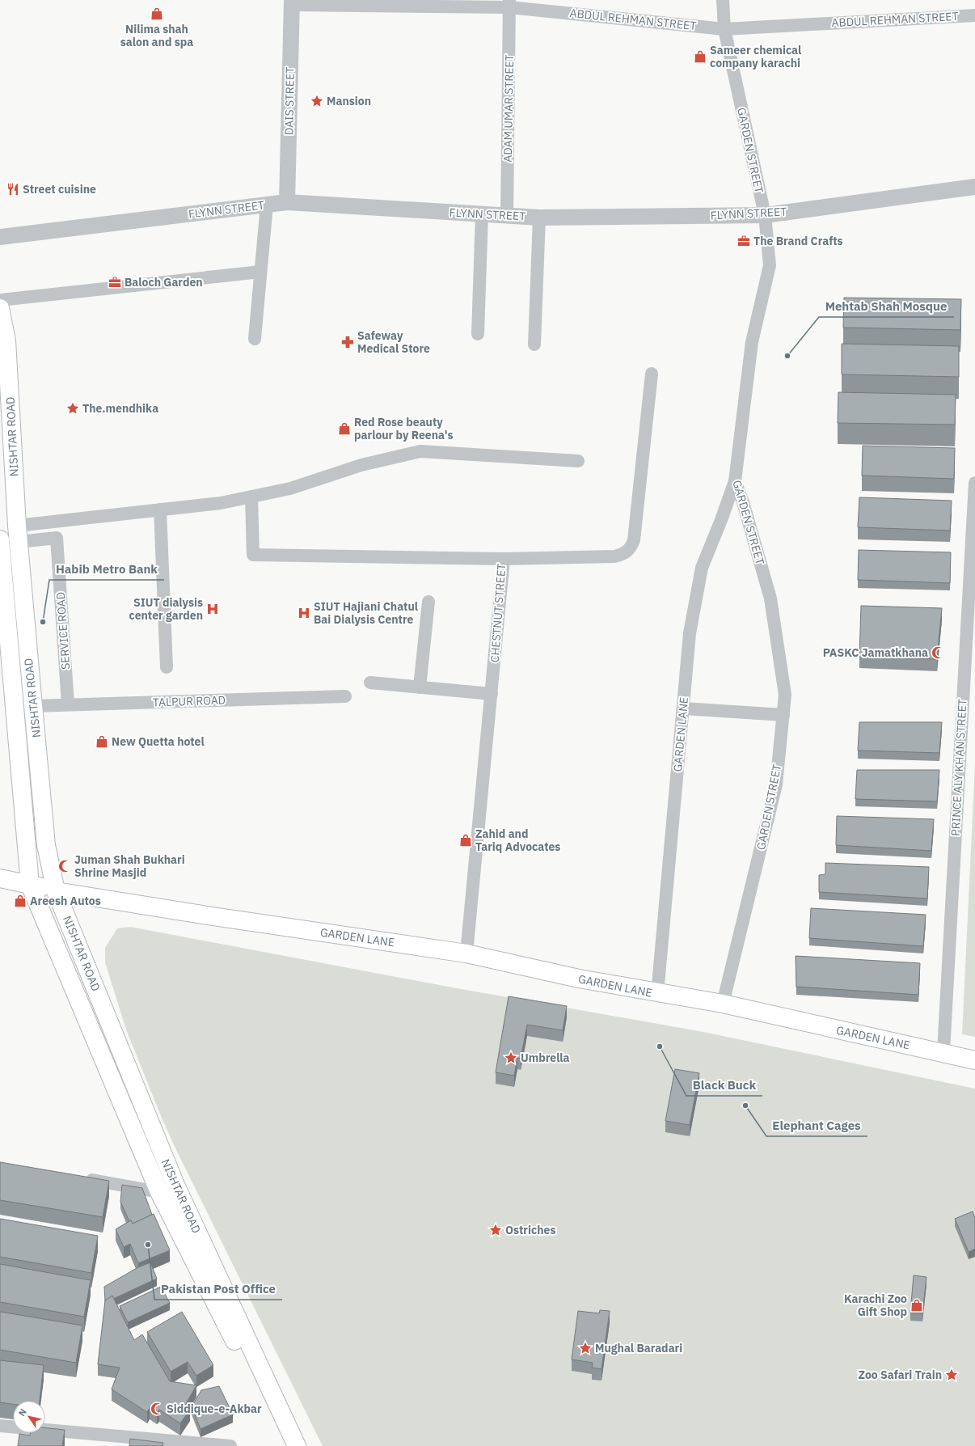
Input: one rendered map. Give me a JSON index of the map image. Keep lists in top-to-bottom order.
{
  "streets": {
    "main road": ["NISHTAR ROAD", "GARDEN LANE"],
    "street": [
      "ABDUL REHMAN STREET",
      "DAIS STREET",
      "ADAM UMAR STREET",
      "GARDEN STREET",
      "FLYNN STREET",
      "CHESTNUT STREET",
      "SERVICE ROAD",
      "TALPUR ROAD",
      "PRINCE ALY KHAN STREET"
    ]
  },
  "crossings": [
    ["ABDUL REHMAN STREET", "DAIS STREET"],
    ["ABDUL REHMAN STREET", "ADAM UMAR STREET"],
    ["ABDUL REHMAN STREET", "GARDEN STREET"],
    ["DAIS STREET", "FLYNN STREET"],
    ["ADAM UMAR STREET", "FLYNN STREET"],
    ["GARDEN STREET", "FLYNN STREET"],
    ["GARDEN STREET", "GARDEN LANE"],
    ["NISHTAR ROAD", "SERVICE ROAD"],
    ["NISHTAR ROAD", "TALPUR ROAD"],
    ["NISHTAR ROAD", "GARDEN LANE"],
    ["CHESTNUT STREET", "GARDEN LANE"],
    ["SERVICE ROAD", "TALPUR ROAD"],
    ["GARDEN LANE", "PRINCE ALY KHAN STREET"]
  ],
  "places": {
    "shop": [
      "Nilima shah salon and spa",
      "Sameer chemical company karachi",
      "Red Rose beauty parlour by Reena's",
      "New Quetta hotel",
      "Zahid and Tariq Advocates",
      "Areesh Autos",
      "Karachi Zoo Gift Shop"
    ],
    "place": [
      "Mansion",
      "The.mendhika",
      "Umbrella",
      "Ostriches",
      "Mughal Baradari",
      "Zoo Safari Train"
    ],
    "restaurant": ["Street cuisine"],
    "office": ["The Brand Crafts", "Baloch Garden"],
    "pharmacy": ["Safeway Medical Store"],
    "other": [
      "Mehtab Shah Mosque",
      "Habib Metro Bank",
      "Black Buck",
      "Elephant Cages",
      "Pakistan Post Office"
    ],
    "hospital": ["SIUT dialysis center garden", "SIUT Hajiani Chatul Bai Dialysis Centre"],
    "mosque": ["PASKC Jamatkhana", "Juman Shah Bukhari Shrine Masjid", "Siddique-e-Akbar"]
  },
  "north": "top left"
}
